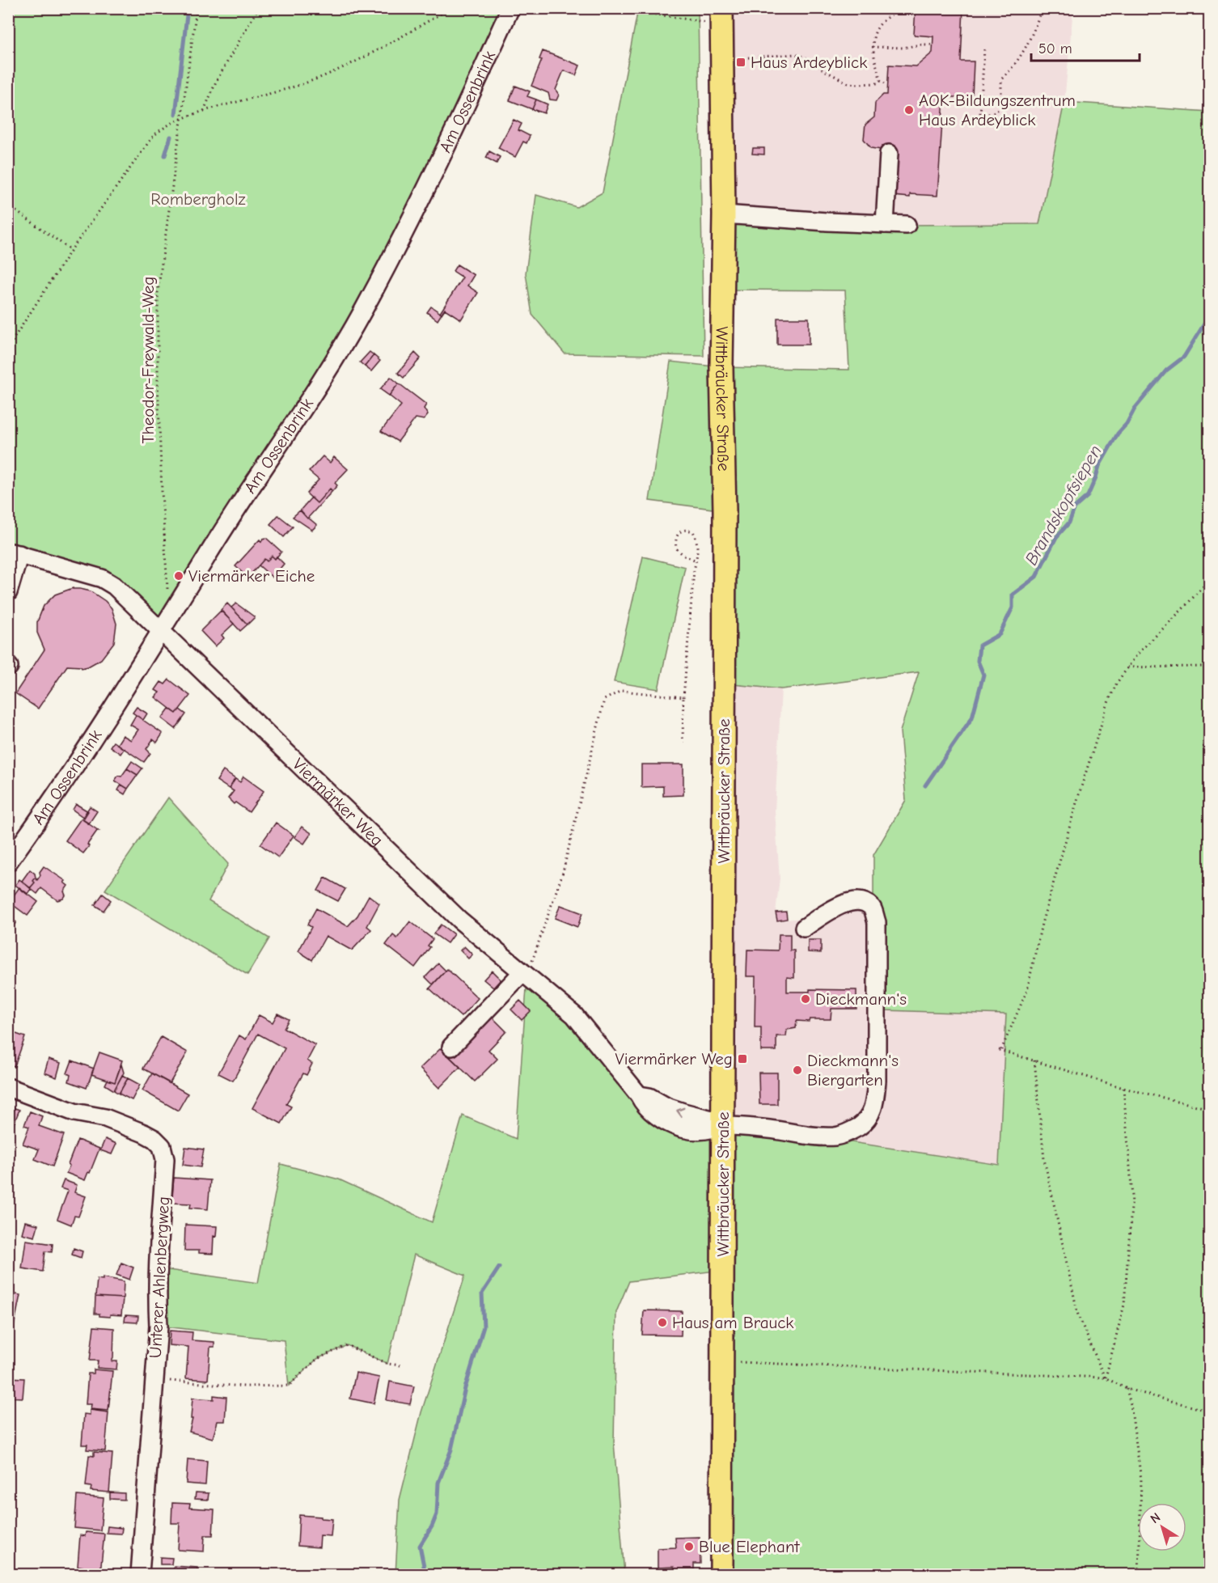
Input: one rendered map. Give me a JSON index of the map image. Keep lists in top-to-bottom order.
{
  "streets": {
    "main road": ["Wittbräucker Straße"],
    "street": ["Am Ossenbrink", "Viermärker Weg", "Unterer Ahlenbergweg"],
    "path": ["Theodor-Freywald-Weg"]
  },
  "crossings": [
    ["Am Ossenbrink", "Viermärker Weg"],
    ["Wittbräucker Straße", "Viermärker Weg"]
  ],
  "water": ["Brandskopfsiepen"],
  "parks": ["Rombergholz"],
  "places": {
    "transit": ["Haus Ardeyblick", "Viermärker Weg"],
    "other": [
      "AOK-Bildungszentrum Haus Ardeyblick",
      "Viermärker Eiche",
      "Dieckmann's",
      "Dieckmann's Biergarten",
      "Haus am Brauck",
      "Blue Elephant"
    ]
  },
  "scale_bar": "50 m",
  "north": "top left"
}
